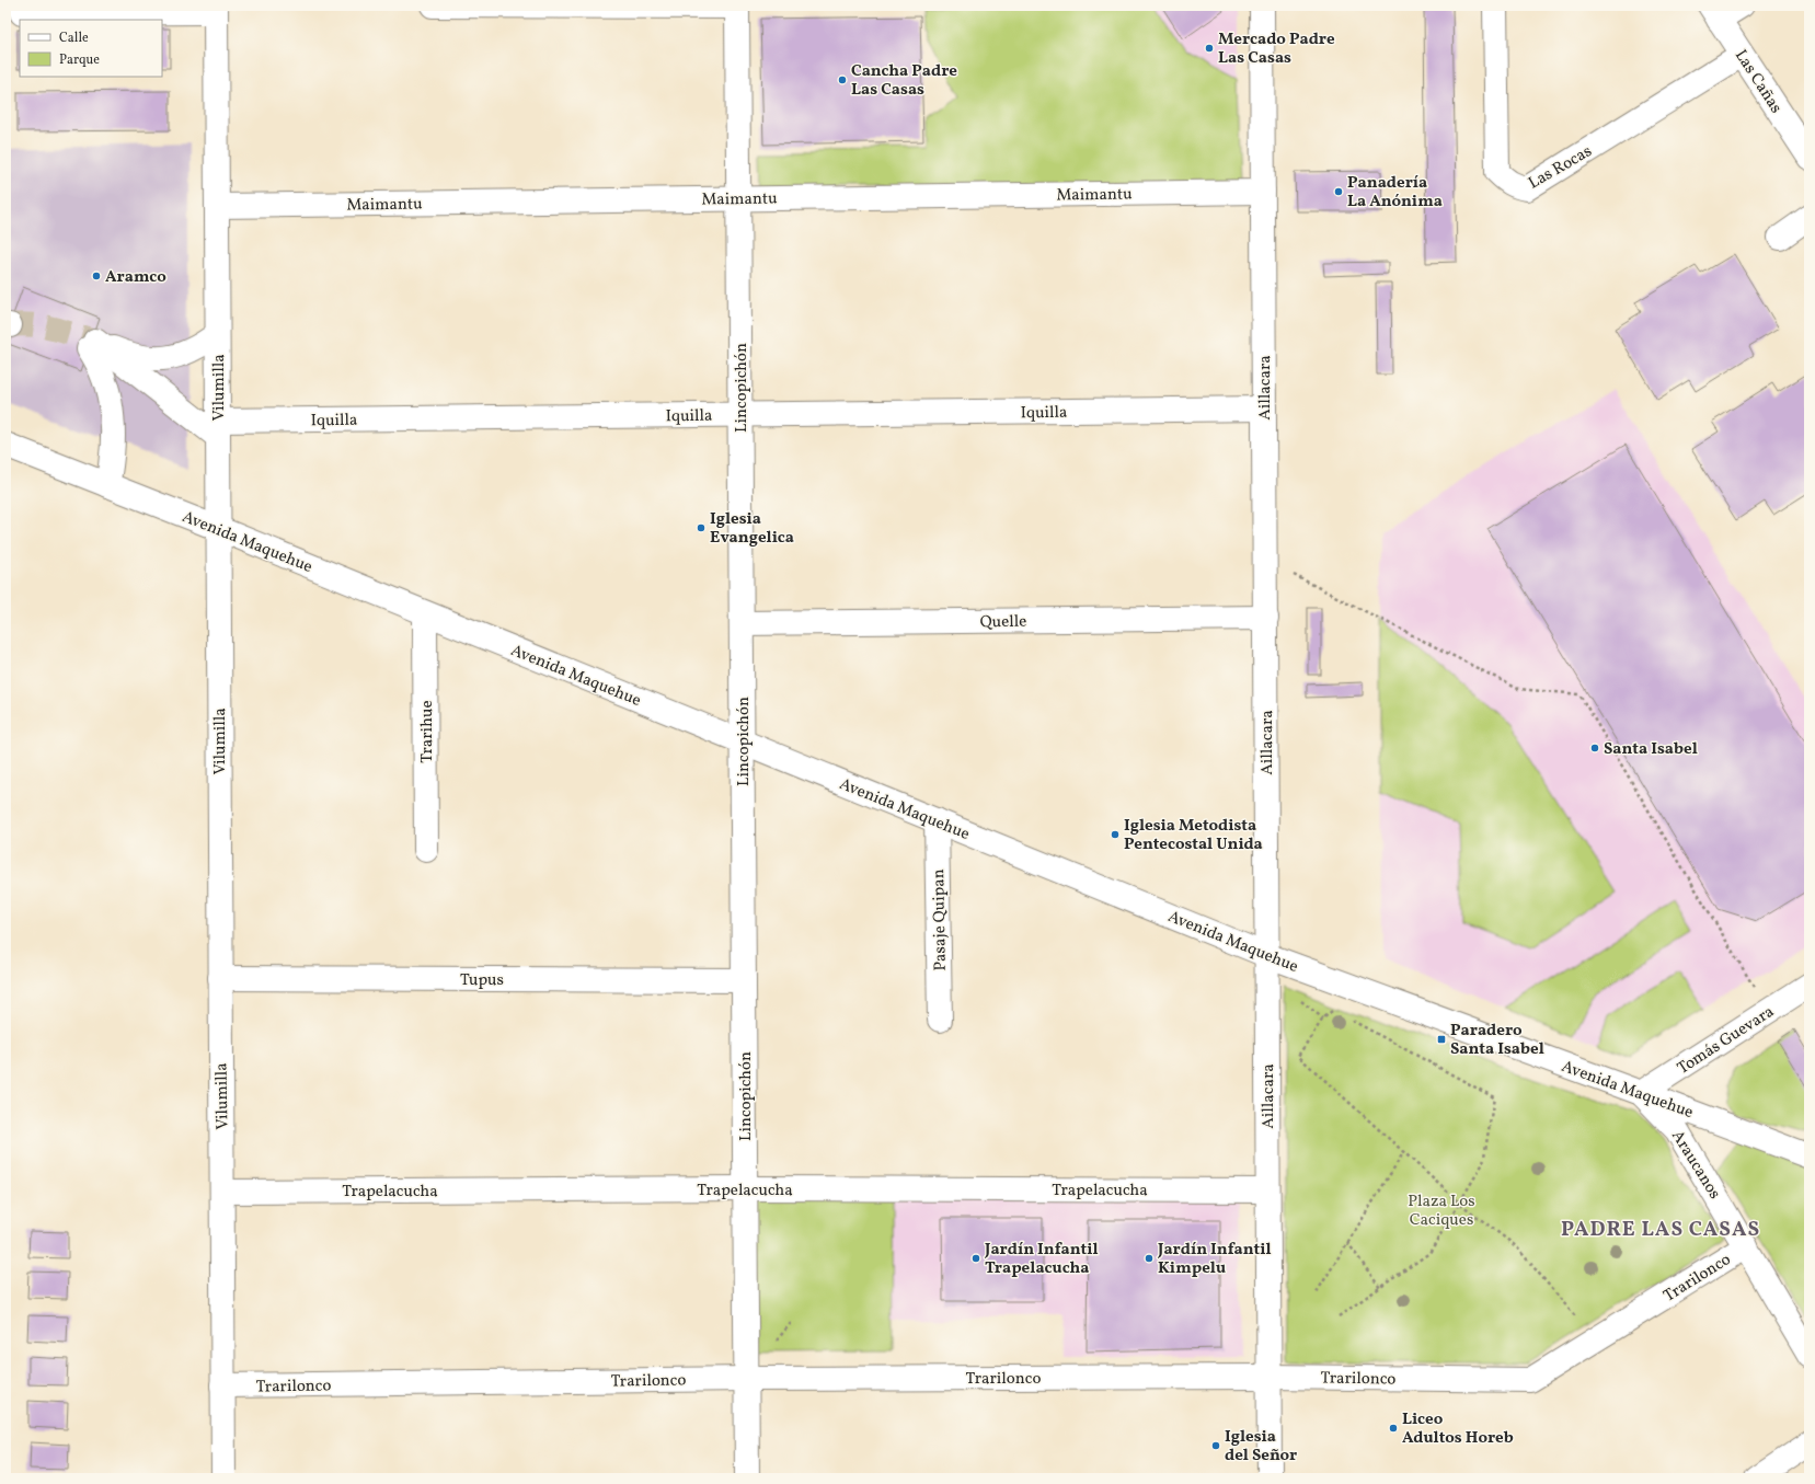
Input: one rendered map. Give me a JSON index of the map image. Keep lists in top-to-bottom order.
{
  "streets": {
    "street": [
      "Las Cañas",
      "Las Rocas",
      "Maimantu",
      "Vilumilla",
      "Lincopichón",
      "Aillacara",
      "Iquilla",
      "Avenida Maquehue",
      "Quelle",
      "Trarihue",
      "Pasaje Quipan",
      "Tupus",
      "Tomás Guevara",
      "Araucanos",
      "Trapelacucha",
      "Trarilonco"
    ]
  },
  "crossings": [
    ["Las Cañas", "Las Rocas"],
    ["Maimantu", "Vilumilla"],
    ["Maimantu", "Lincopichón"],
    ["Maimantu", "Aillacara"],
    ["Vilumilla", "Iquilla"],
    ["Vilumilla", "Avenida Maquehue"],
    ["Vilumilla", "Tupus"],
    ["Vilumilla", "Trapelacucha"],
    ["Vilumilla", "Trarilonco"],
    ["Lincopichón", "Iquilla"],
    ["Lincopichón", "Avenida Maquehue"],
    ["Lincopichón", "Quelle"],
    ["Lincopichón", "Tupus"],
    ["Lincopichón", "Trapelacucha"],
    ["Lincopichón", "Trarilonco"],
    ["Aillacara", "Iquilla"],
    ["Aillacara", "Avenida Maquehue"],
    ["Aillacara", "Quelle"],
    ["Aillacara", "Trapelacucha"],
    ["Aillacara", "Trarilonco"],
    ["Avenida Maquehue", "Trarihue"],
    ["Avenida Maquehue", "Pasaje Quipan"],
    ["Avenida Maquehue", "Tomás Guevara"],
    ["Avenida Maquehue", "Araucanos"],
    ["Tomás Guevara", "Araucanos"],
    ["Araucanos", "Trarilonco"]
  ],
  "districts": ["PADRE LAS CASAS"],
  "parks": ["Plaza Los Caciques"],
  "places": {
    "other": [
      "Mercado Padre Las Casas",
      "Cancha Padre Las Casas",
      "Panadería La Anónima",
      "Aramco",
      "Iglesia Evangelica",
      "Santa Isabel",
      "Iglesia Metodista Pentecostal Unida",
      "Jardín Infantil Trapelacucha",
      "Jardín Infantil Kimpelu",
      "Liceo Adultos Horeb",
      "Iglesia del Señor"
    ],
    "transit": ["Paradero Santa Isabel"]
  },
  "legend": ["Calle", "Parque"]
}
